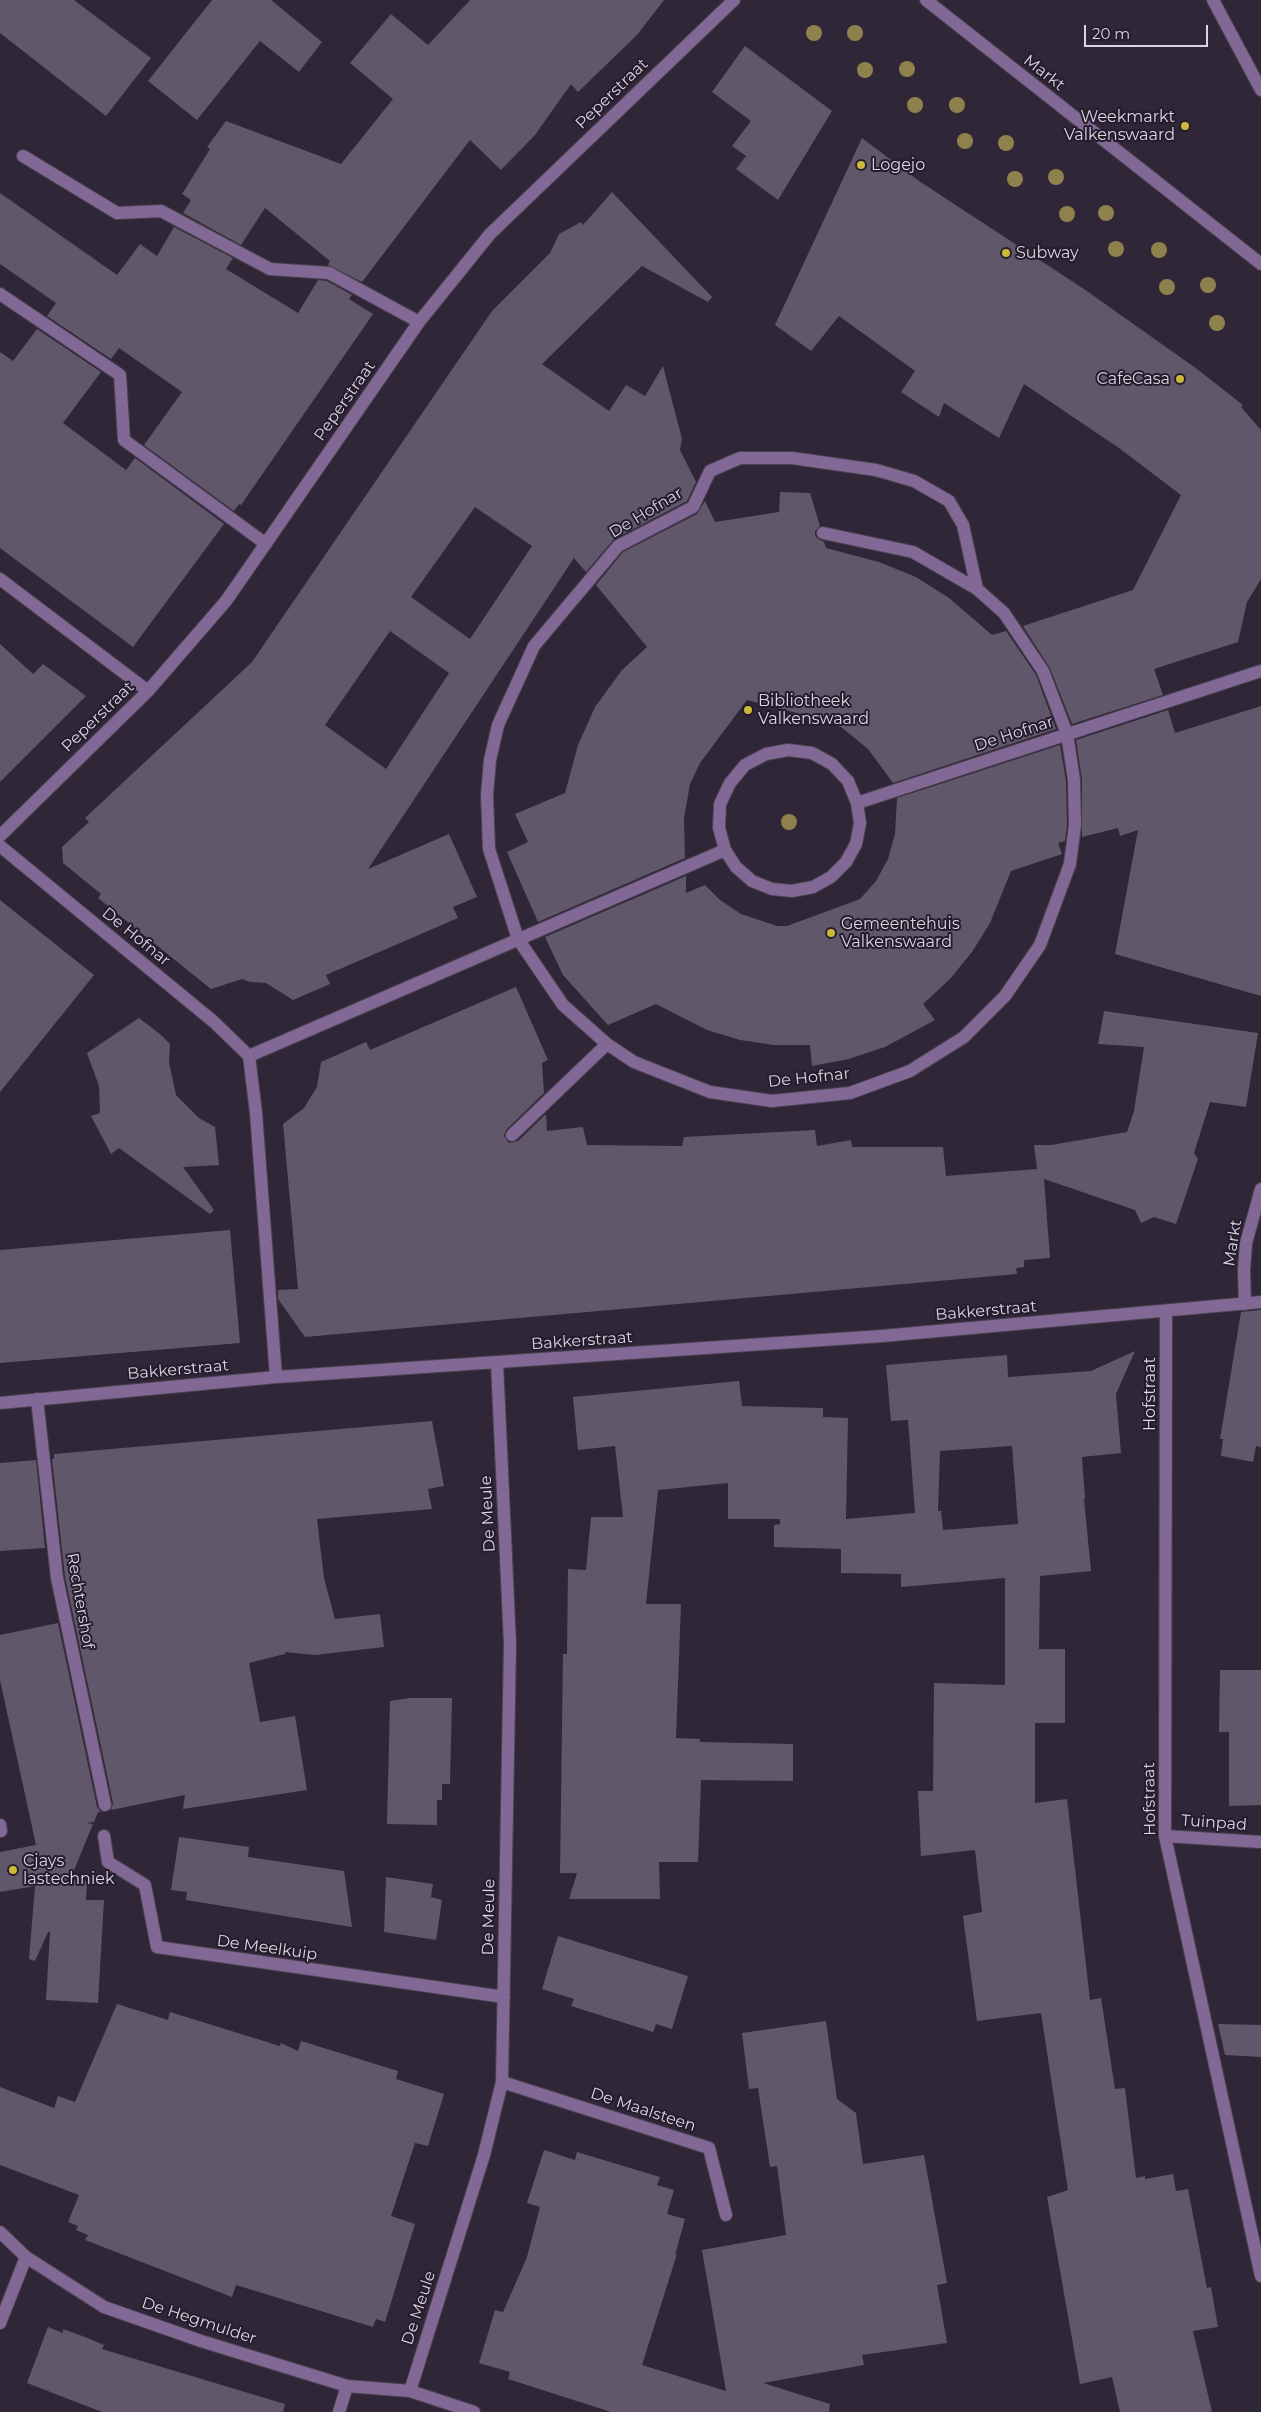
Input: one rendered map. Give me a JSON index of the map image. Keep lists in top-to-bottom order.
{
  "streets": {
    "street": [
      "Markt",
      "Peperstraat",
      "De Hofnar",
      "Bakkerstraat",
      "Hofstraat",
      "De Meule",
      "Rechtershof",
      "Tuinpad",
      "De Meelkuip",
      "De Maalsteen",
      "De Hegmulder"
    ]
  },
  "crossings": [
    ["Bakkerstraat", "Hofstraat"],
    ["Bakkerstraat", "De Meule"],
    ["Bakkerstraat", "Rechtershof"],
    ["Hofstraat", "Tuinpad"],
    ["De Meule", "De Meelkuip"],
    ["De Meule", "De Maalsteen"],
    ["De Meule", "De Hegmulder"]
  ],
  "places": [
    "Weekmarkt Valkenswaard",
    "Logejo",
    "Subway",
    "CafeCasa",
    "Bibliotheek Valkenswaard",
    "Gemeentehuis Valkenswaard",
    "Cjays lastechniek"
  ],
  "scale_bar": "20 m"
}
